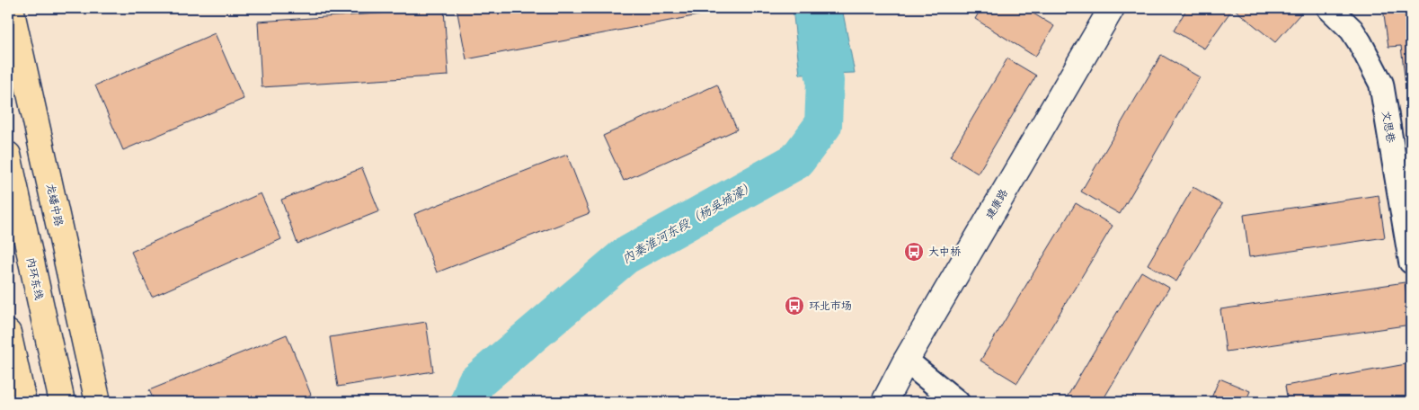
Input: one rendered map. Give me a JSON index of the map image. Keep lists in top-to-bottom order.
{
  "streets": {
    "main road": ["建康路", "龙蟠中路", "内环东线"],
    "street": ["文思巷"]
  },
  "water": ["内秦淮河东段（杨吴城濠）"],
  "places": {
    "bus stop": ["大中桥", "环北市场"]
  }
}
